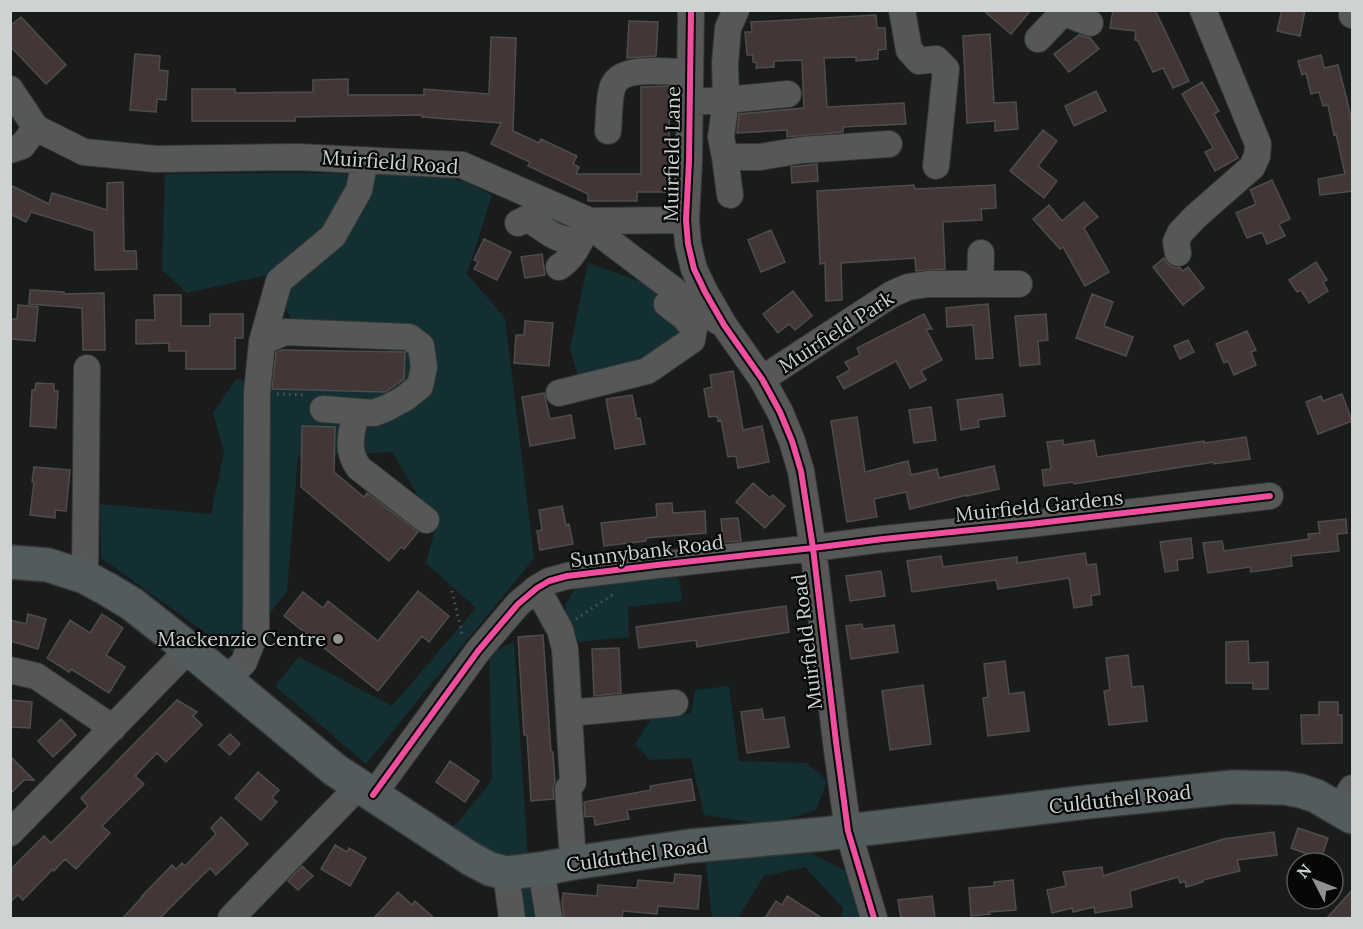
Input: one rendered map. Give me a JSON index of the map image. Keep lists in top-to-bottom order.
{
  "streets": {
    "main road": ["Culduthel Road"],
    "street": [
      "Muirfield Lane",
      "Muirfield Road",
      "Muirfield Park",
      "Muirfield Gardens",
      "Sunnybank Road"
    ]
  },
  "crossings": [
    ["Muirfield Lane", "Muirfield Road"],
    ["Muirfield Road", "Muirfield Park"],
    ["Muirfield Road", "Muirfield Gardens"],
    ["Muirfield Road", "Sunnybank Road"],
    ["Muirfield Road", "Culduthel Road"],
    ["Muirfield Gardens", "Sunnybank Road"],
    ["Sunnybank Road", "Culduthel Road"]
  ],
  "places": ["Mackenzie Centre"],
  "north": "top left"
}
